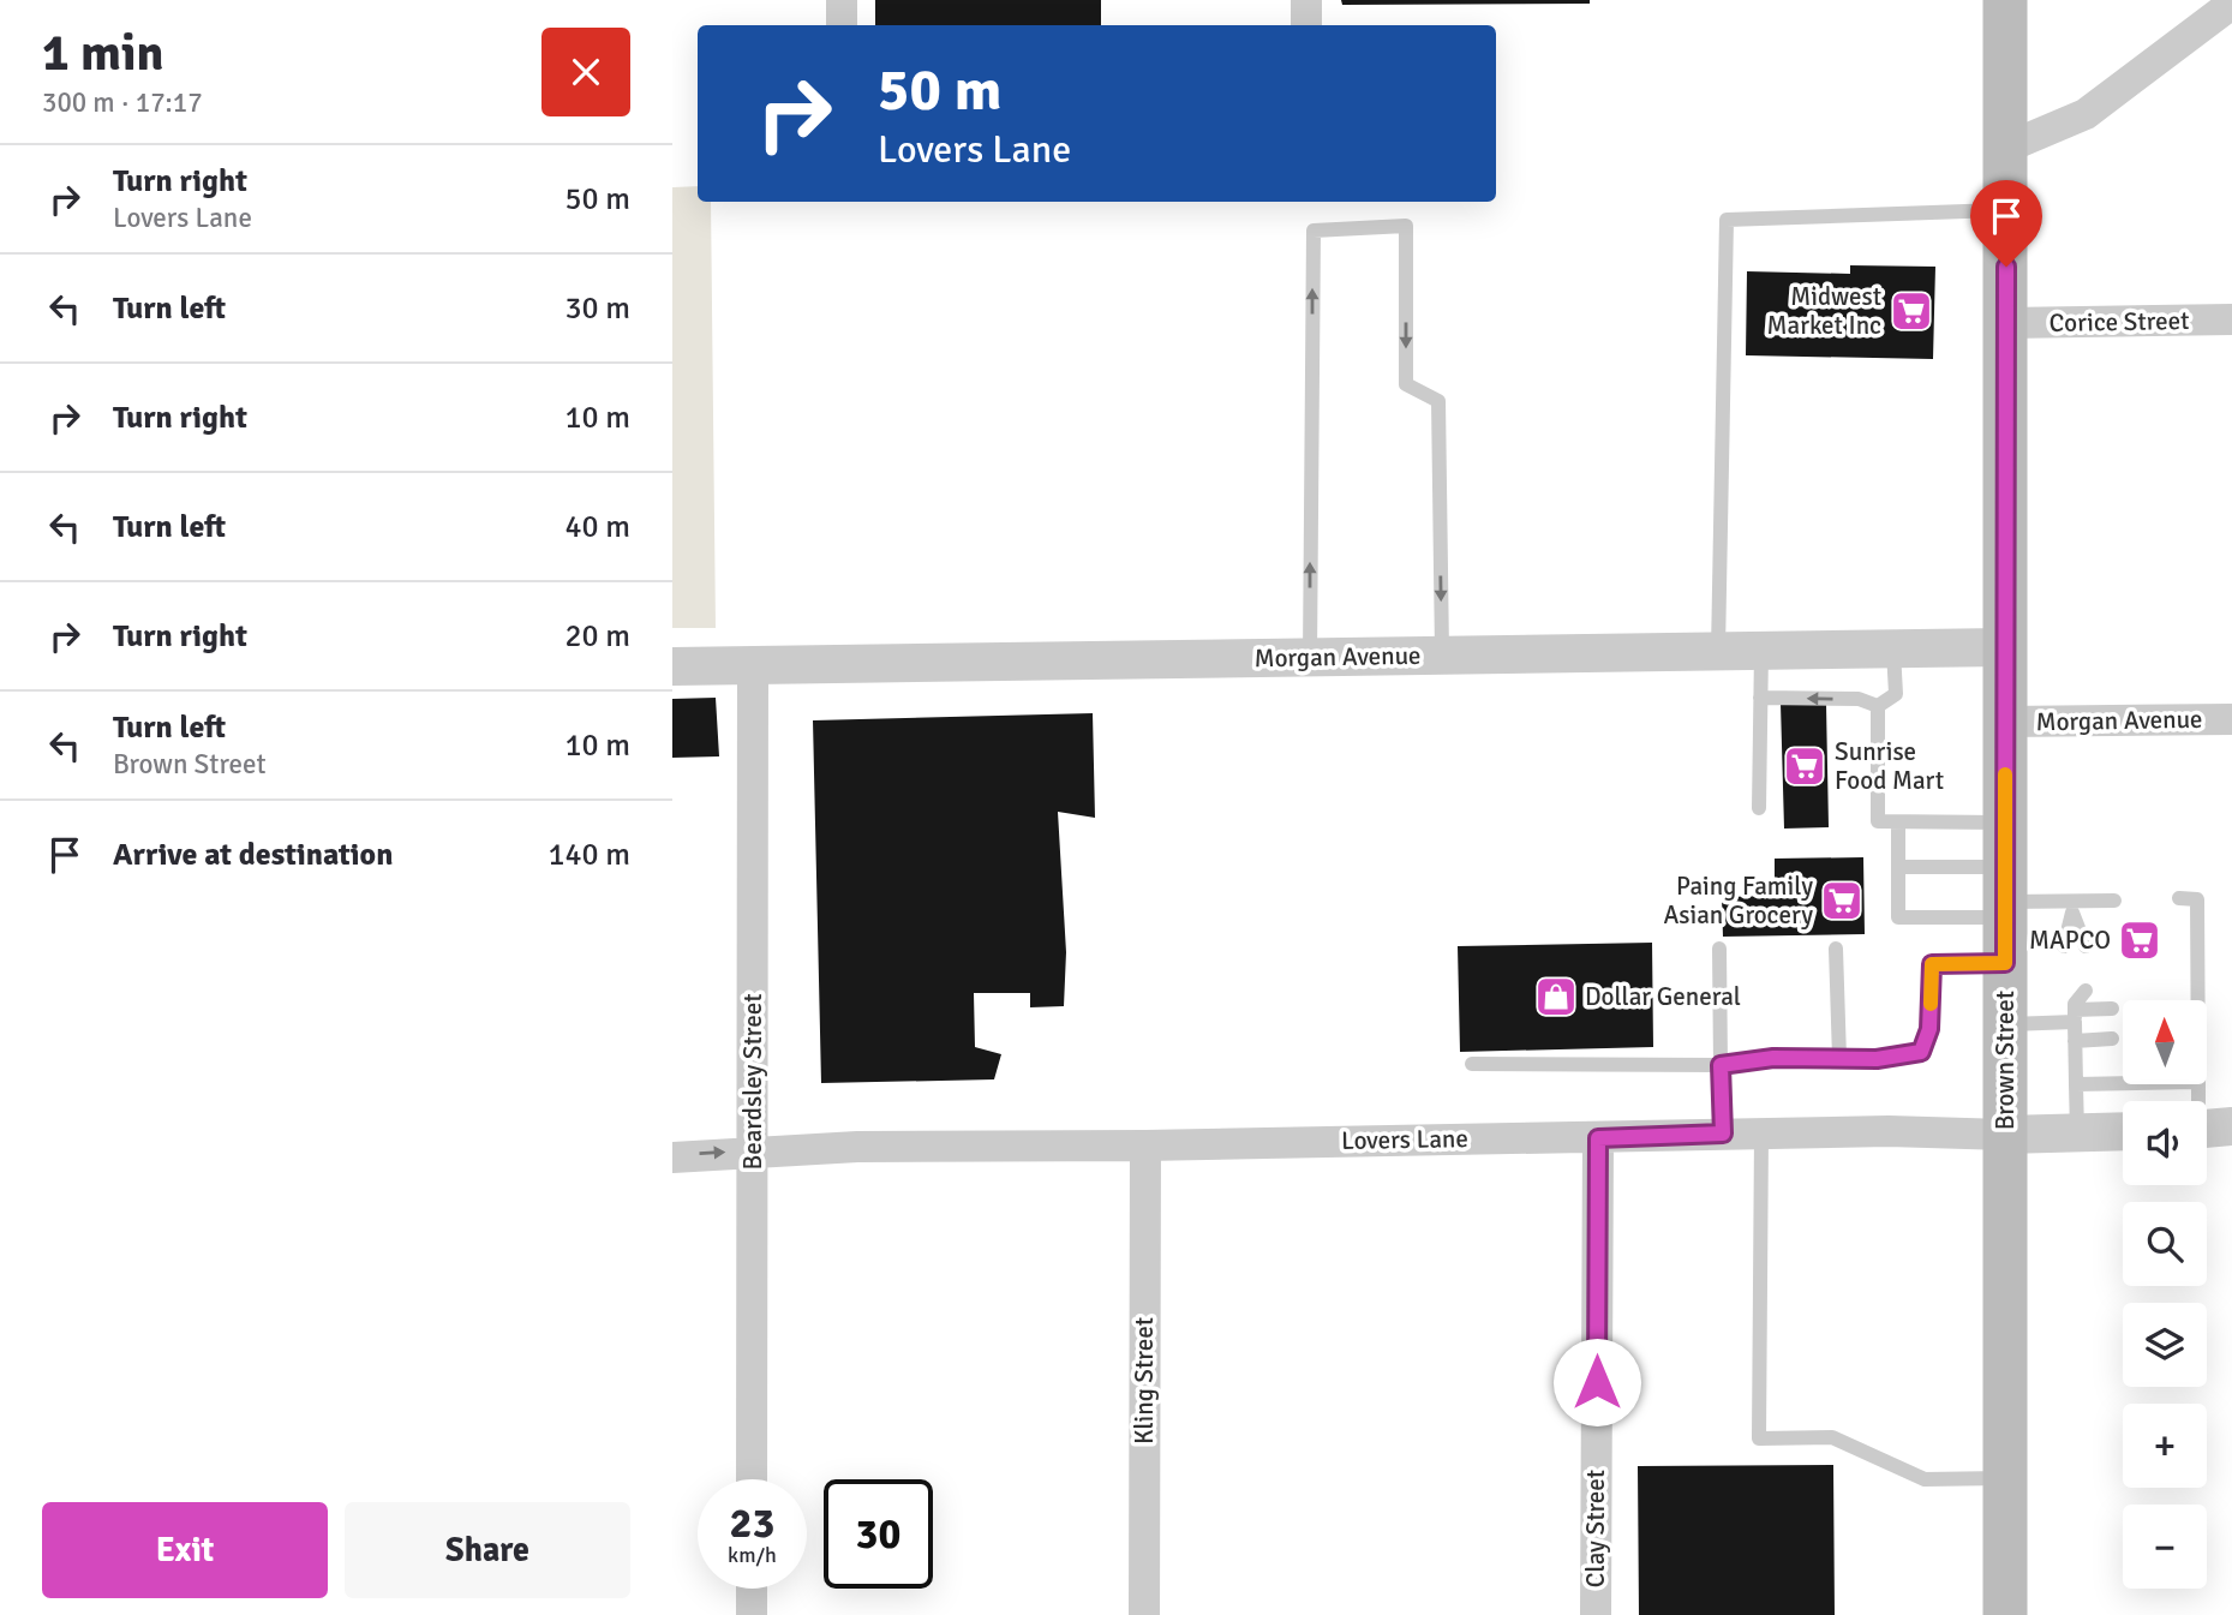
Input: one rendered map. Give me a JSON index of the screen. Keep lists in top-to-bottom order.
{
  "streets": {
    "main road": ["Brown Street"],
    "street": [
      "Corice Street",
      "Morgan Avenue",
      "Beardsley Street",
      "Lovers Lane",
      "Kling Street",
      "Clay Street"
    ]
  },
  "crossings": [
    ["Corice Street", "Brown Street"],
    ["Morgan Avenue", "Brown Street"],
    ["Morgan Avenue", "Beardsley Street"],
    ["Brown Street", "Lovers Lane"],
    ["Beardsley Street", "Lovers Lane"],
    ["Lovers Lane", "Kling Street"],
    ["Lovers Lane", "Clay Street"]
  ],
  "places": {
    "supermarket": [
      "Midwest Market Inc",
      "Sunrise Food Mart",
      "Paing Family Asian Grocery",
      "MAPCO"
    ],
    "shop": ["Dollar General"]
  },
  "north": "top",
  "page": {
    "heading": ["1 min", "300 m · 17:17"],
    "turn": ["50 m", "Lovers Lane"],
    "list": [
      {
        "name": "Turn right",
        "note": "Lovers Lane",
        "value": "50 m"
      },
      {
        "name": "Turn left",
        "value": "30 m"
      },
      {
        "name": "Turn right",
        "value": "10 m"
      },
      {
        "name": "Turn left",
        "value": "40 m"
      },
      {
        "name": "Turn right",
        "value": "20 m"
      },
      {
        "name": "Turn left",
        "note": "Brown Street",
        "value": "10 m"
      },
      {
        "name": "Arrive at destination",
        "value": "140 m"
      }
    ],
    "map_buttons": ["+", "−"],
    "speed": "23 km/h",
    "limit": "30",
    "buttons": ["Exit", "Share"]
  }
}
